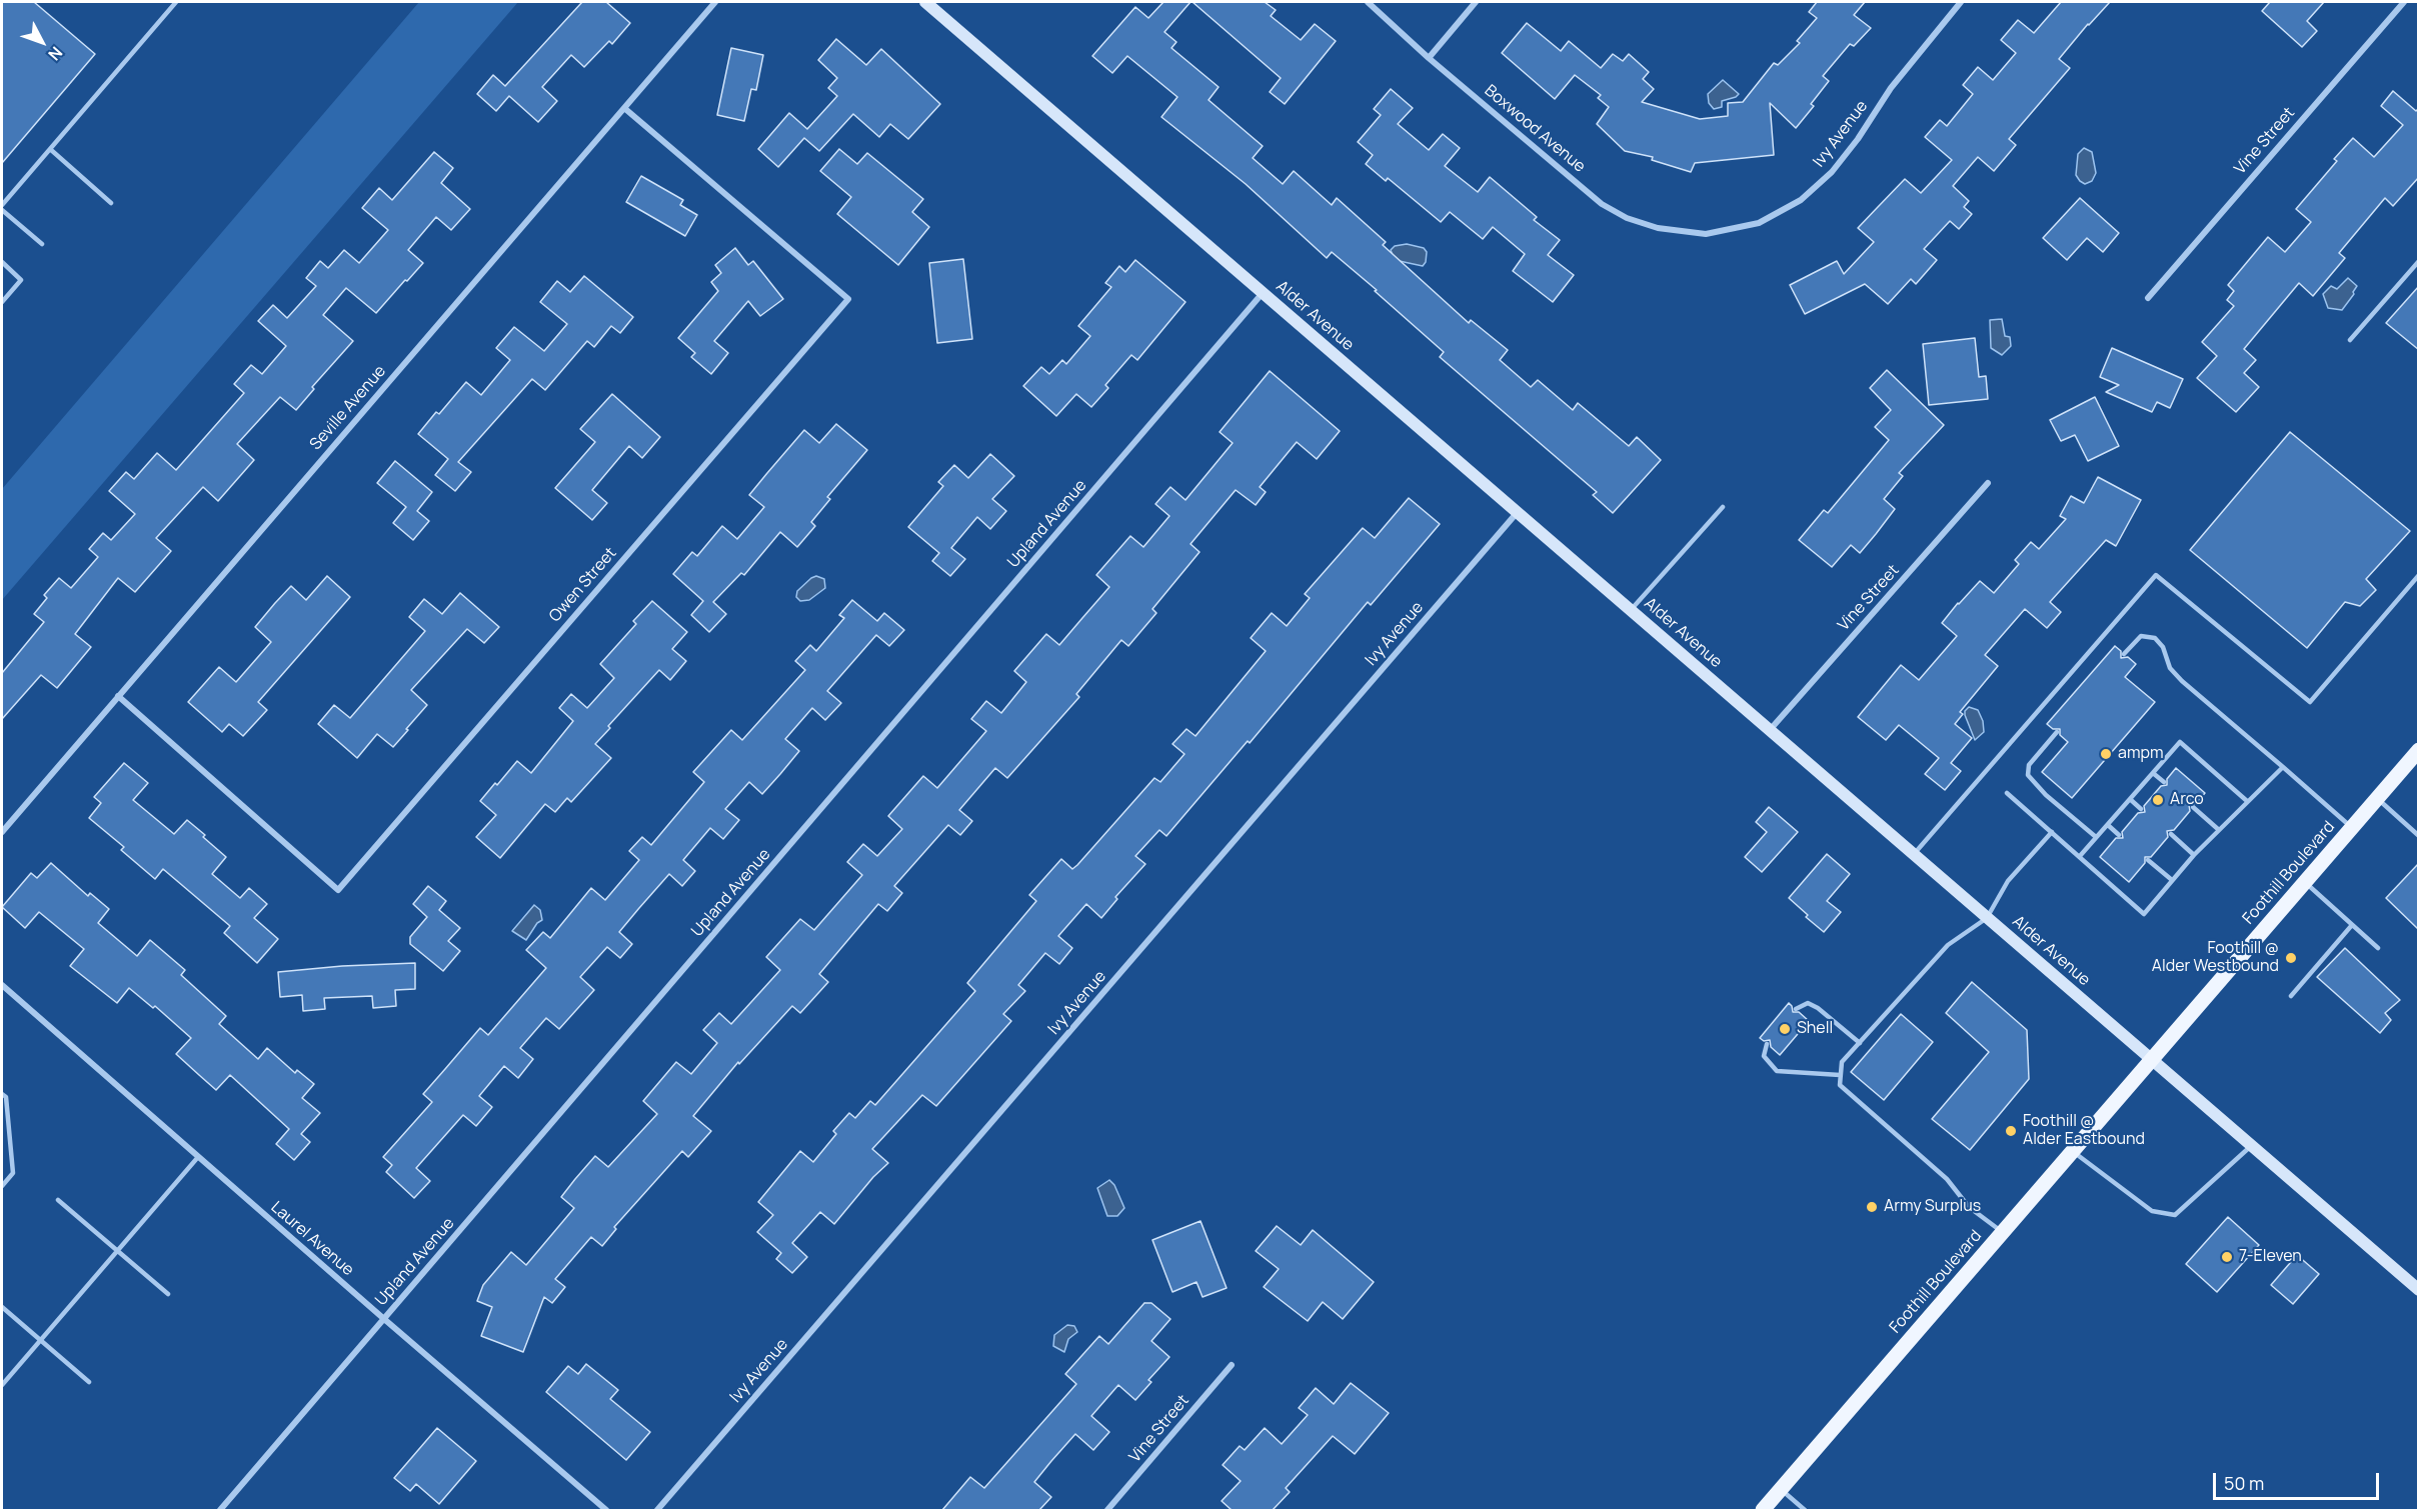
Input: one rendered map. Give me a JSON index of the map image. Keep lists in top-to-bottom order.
{
  "streets": {
    "main road": ["Alder Avenue", "Foothill Boulevard"],
    "street": [
      "Boxwood Avenue",
      "Ivy Avenue",
      "Vine Street",
      "Seville Avenue",
      "Upland Avenue",
      "Owen Street",
      "Laurel Avenue"
    ]
  },
  "crossings": [
    ["Boxwood Avenue", "Ivy Avenue"],
    ["Ivy Avenue", "Alder Avenue"],
    ["Vine Street", "Alder Avenue"],
    ["Alder Avenue", "Upland Avenue"],
    ["Alder Avenue", "Foothill Boulevard"],
    ["Seville Avenue", "Owen Street"],
    ["Upland Avenue", "Laurel Avenue"]
  ],
  "places": [
    "ampm",
    "Arco",
    "Foothill @ Alder Westbound",
    "Shell",
    "Foothill @ Alder Eastbound",
    "Army Surplus",
    "7-Eleven"
  ],
  "scale_bar": "50 m",
  "north": "bottom right"
}
